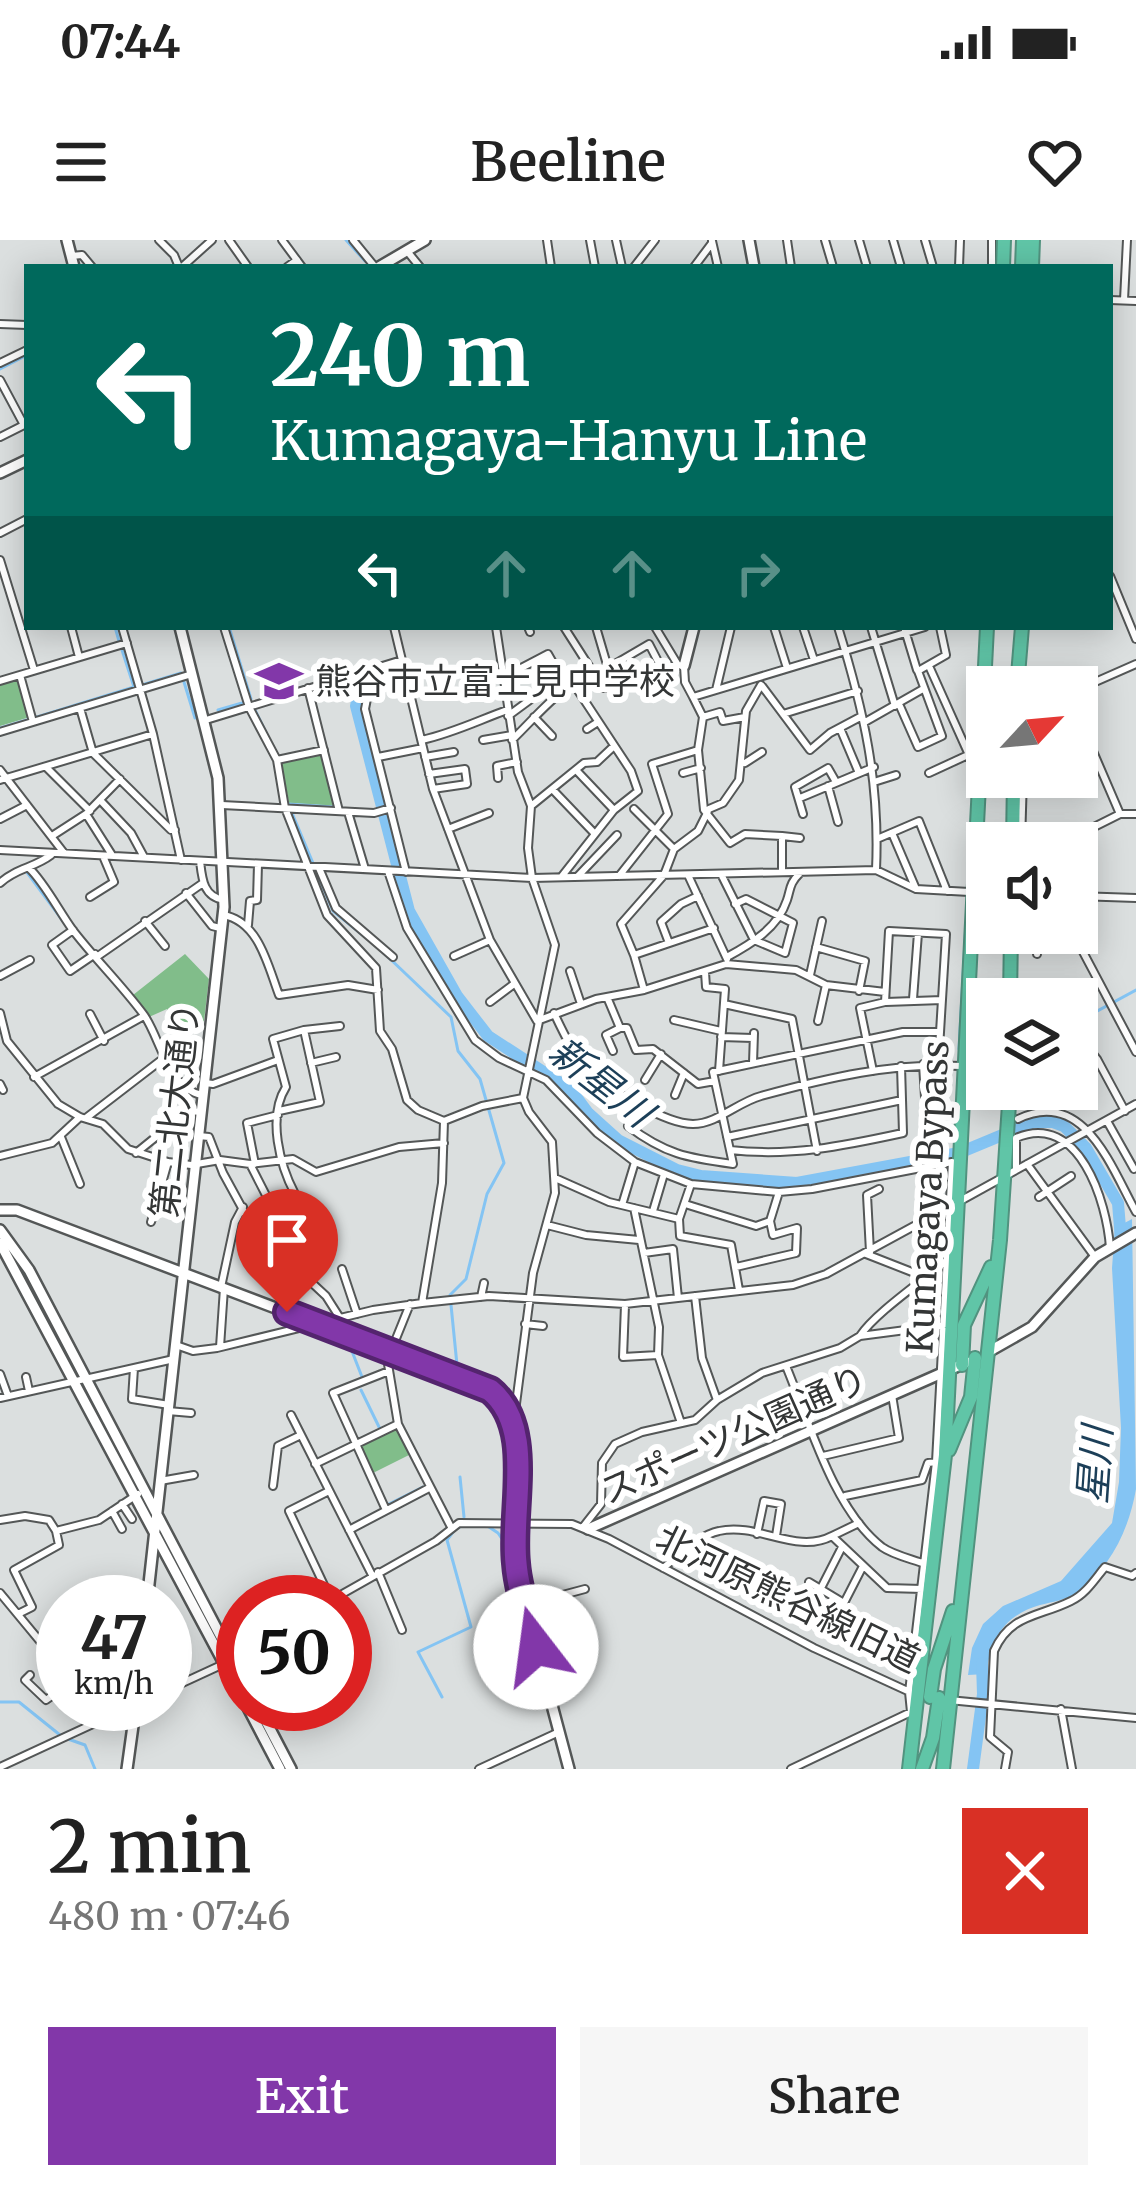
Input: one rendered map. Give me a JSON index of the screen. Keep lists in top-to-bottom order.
{
  "streets": {
    "highway": ["Kumagaya Bypass"],
    "main road": ["第二北大通り", "スポーツ公園通り"],
    "street": ["北河原熊谷線旧道"]
  },
  "crossings": [
    ["Kumagaya Bypass", "スポーツ公園通り"],
    ["Kumagaya Bypass", "北河原熊谷線旧道"],
    ["スポーツ公園通り", "北河原熊谷線旧道"]
  ],
  "water": ["新星川", "星川"],
  "places": {
    "school or university": ["熊谷市立富士見中学校"]
  },
  "north": "top right",
  "page": {
    "status": "07:44",
    "header": "Beeline",
    "turn": ["240 m", "Kumagaya-Hanyu Line"],
    "speed": "47 km/h",
    "limit": "50",
    "heading": ["2 min", "480 m · 07:46"],
    "buttons": ["Exit", "Share"]
  }
}
